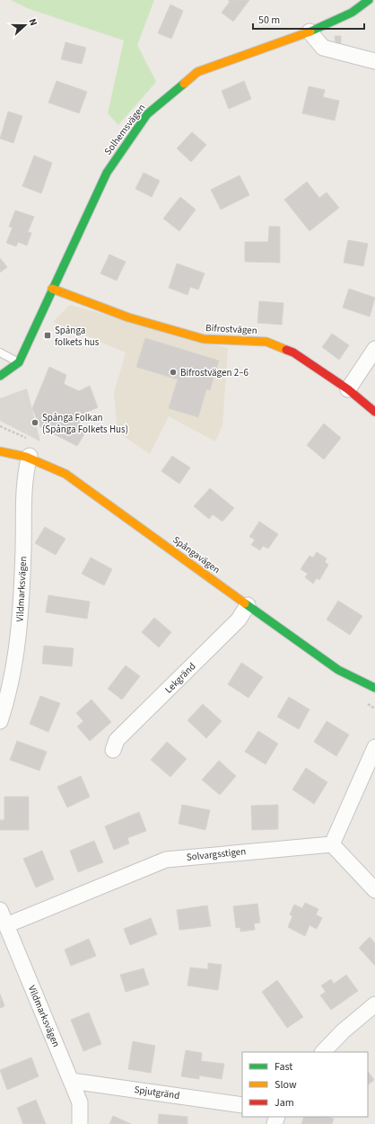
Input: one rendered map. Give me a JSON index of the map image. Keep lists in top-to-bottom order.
{
  "streets": {
    "street": [
      "Solhemsvägen",
      "Bifrostvägen",
      "Spångavägen",
      "Vildmarksvägen",
      "Lekgränd",
      "Solvargsstigen",
      "Spjutgränd"
    ]
  },
  "crossings": [
    ["Solhemsvägen", "Bifrostvägen"],
    ["Spångavägen", "Vildmarksvägen"],
    ["Spångavägen", "Lekgränd"],
    ["Vildmarksvägen", "Solvargsstigen"],
    ["Vildmarksvägen", "Spjutgränd"]
  ],
  "places": {
    "transit": ["Spånga folkets hus"],
    "other": ["Bifrostvägen 2–6", "Spånga Folkan (Spånga Folkets Hus)"]
  },
  "legend": ["Fast", "Slow", "Jam"],
  "scale_bar": "50 m",
  "north": "right"
}
